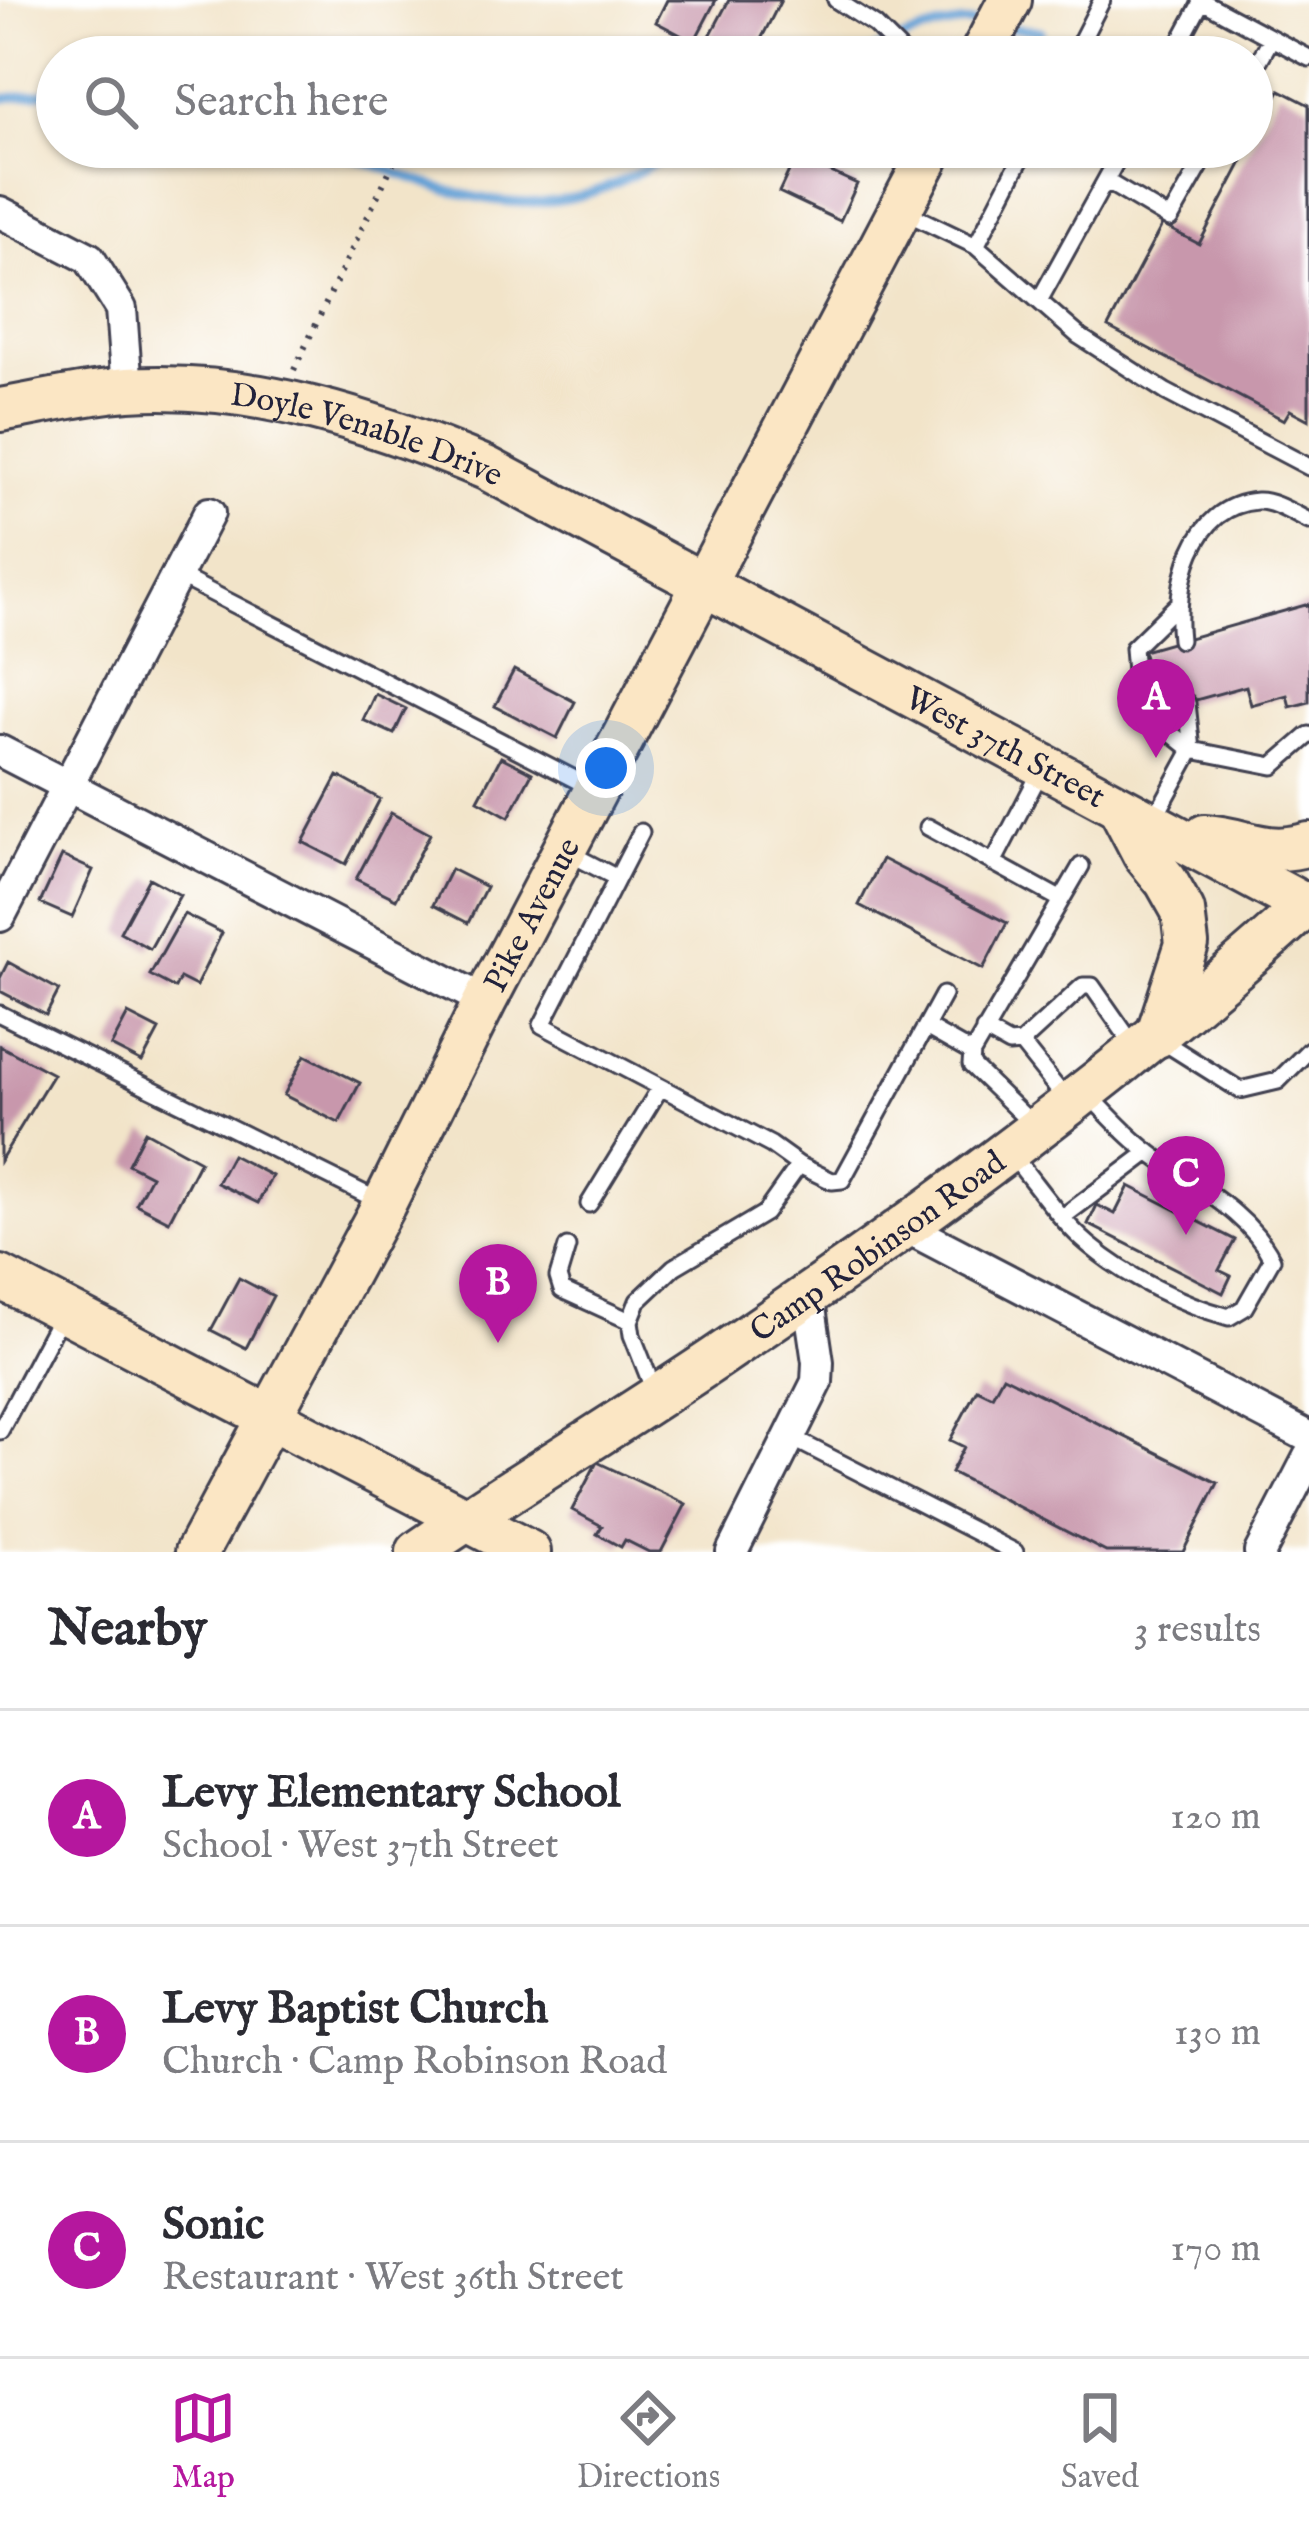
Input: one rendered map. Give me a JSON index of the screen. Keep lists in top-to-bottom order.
{
  "streets": {
    "main road": [
      "Doyle Venable Drive",
      "West 37th Street",
      "Pike Avenue",
      "Camp Robinson Road"
    ]
  },
  "crossings": [
    ["Doyle Venable Drive", "West 37th Street"],
    ["Doyle Venable Drive", "Pike Avenue"],
    ["West 37th Street", "Pike Avenue"],
    ["West 37th Street", "Camp Robinson Road"]
  ],
  "page": {
    "search": "Search here",
    "pins": ["A", "C", "B"],
    "heading": ["Nearby", "3 results"],
    "list": [
      {
        "mark": "A",
        "name": "Levy Elementary School",
        "note": "School · West 37th Street",
        "value": "120 m"
      },
      {
        "mark": "B",
        "name": "Levy Baptist Church",
        "note": "Church · Camp Robinson Road",
        "value": "130 m"
      },
      {
        "mark": "C",
        "name": "Sonic",
        "note": "Restaurant · West 36th Street",
        "value": "170 m"
      }
    ],
    "nav": ["Map", "Directions", "Saved"]
  }
}
